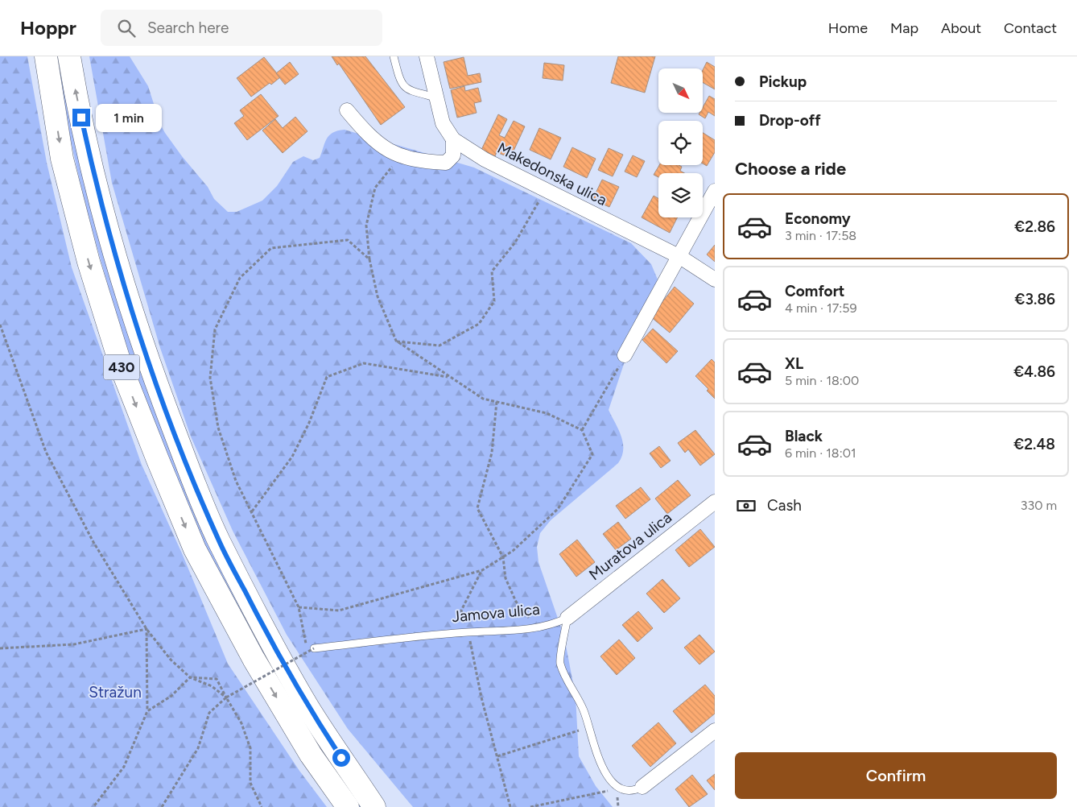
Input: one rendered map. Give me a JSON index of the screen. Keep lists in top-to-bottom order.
{
  "streets": {
    "highway": ["430"],
    "street": ["Makedonska ulica", "Muratova ulica"],
    "lane": ["Jamova ulica"]
  },
  "crossings": [
    ["Muratova ulica", "Jamova ulica"]
  ],
  "parks": ["Stražun"],
  "north": "bottom right",
  "page": {
    "header": "Hoppr",
    "search": "Search here",
    "nav": [
      "Home",
      "Map",
      "About",
      "Contact"
    ],
    "banner": ["Pickup", "Drop-off"],
    "bubble": "1 min",
    "heading": "Choose a ride",
    "list": [
      {
        "name": "Economy",
        "note": "3 min · 17:58",
        "value": "€2.86"
      },
      {
        "name": "Comfort",
        "note": "4 min · 17:59",
        "value": "€3.86"
      },
      {
        "name": "XL",
        "note": "5 min · 18:00",
        "value": "€4.86"
      },
      {
        "name": "Black",
        "note": "6 min · 18:01",
        "value": "€2.48"
      }
    ],
    "pay": ["Cash", "330 m"],
    "buttons": "Confirm"
  }
}
